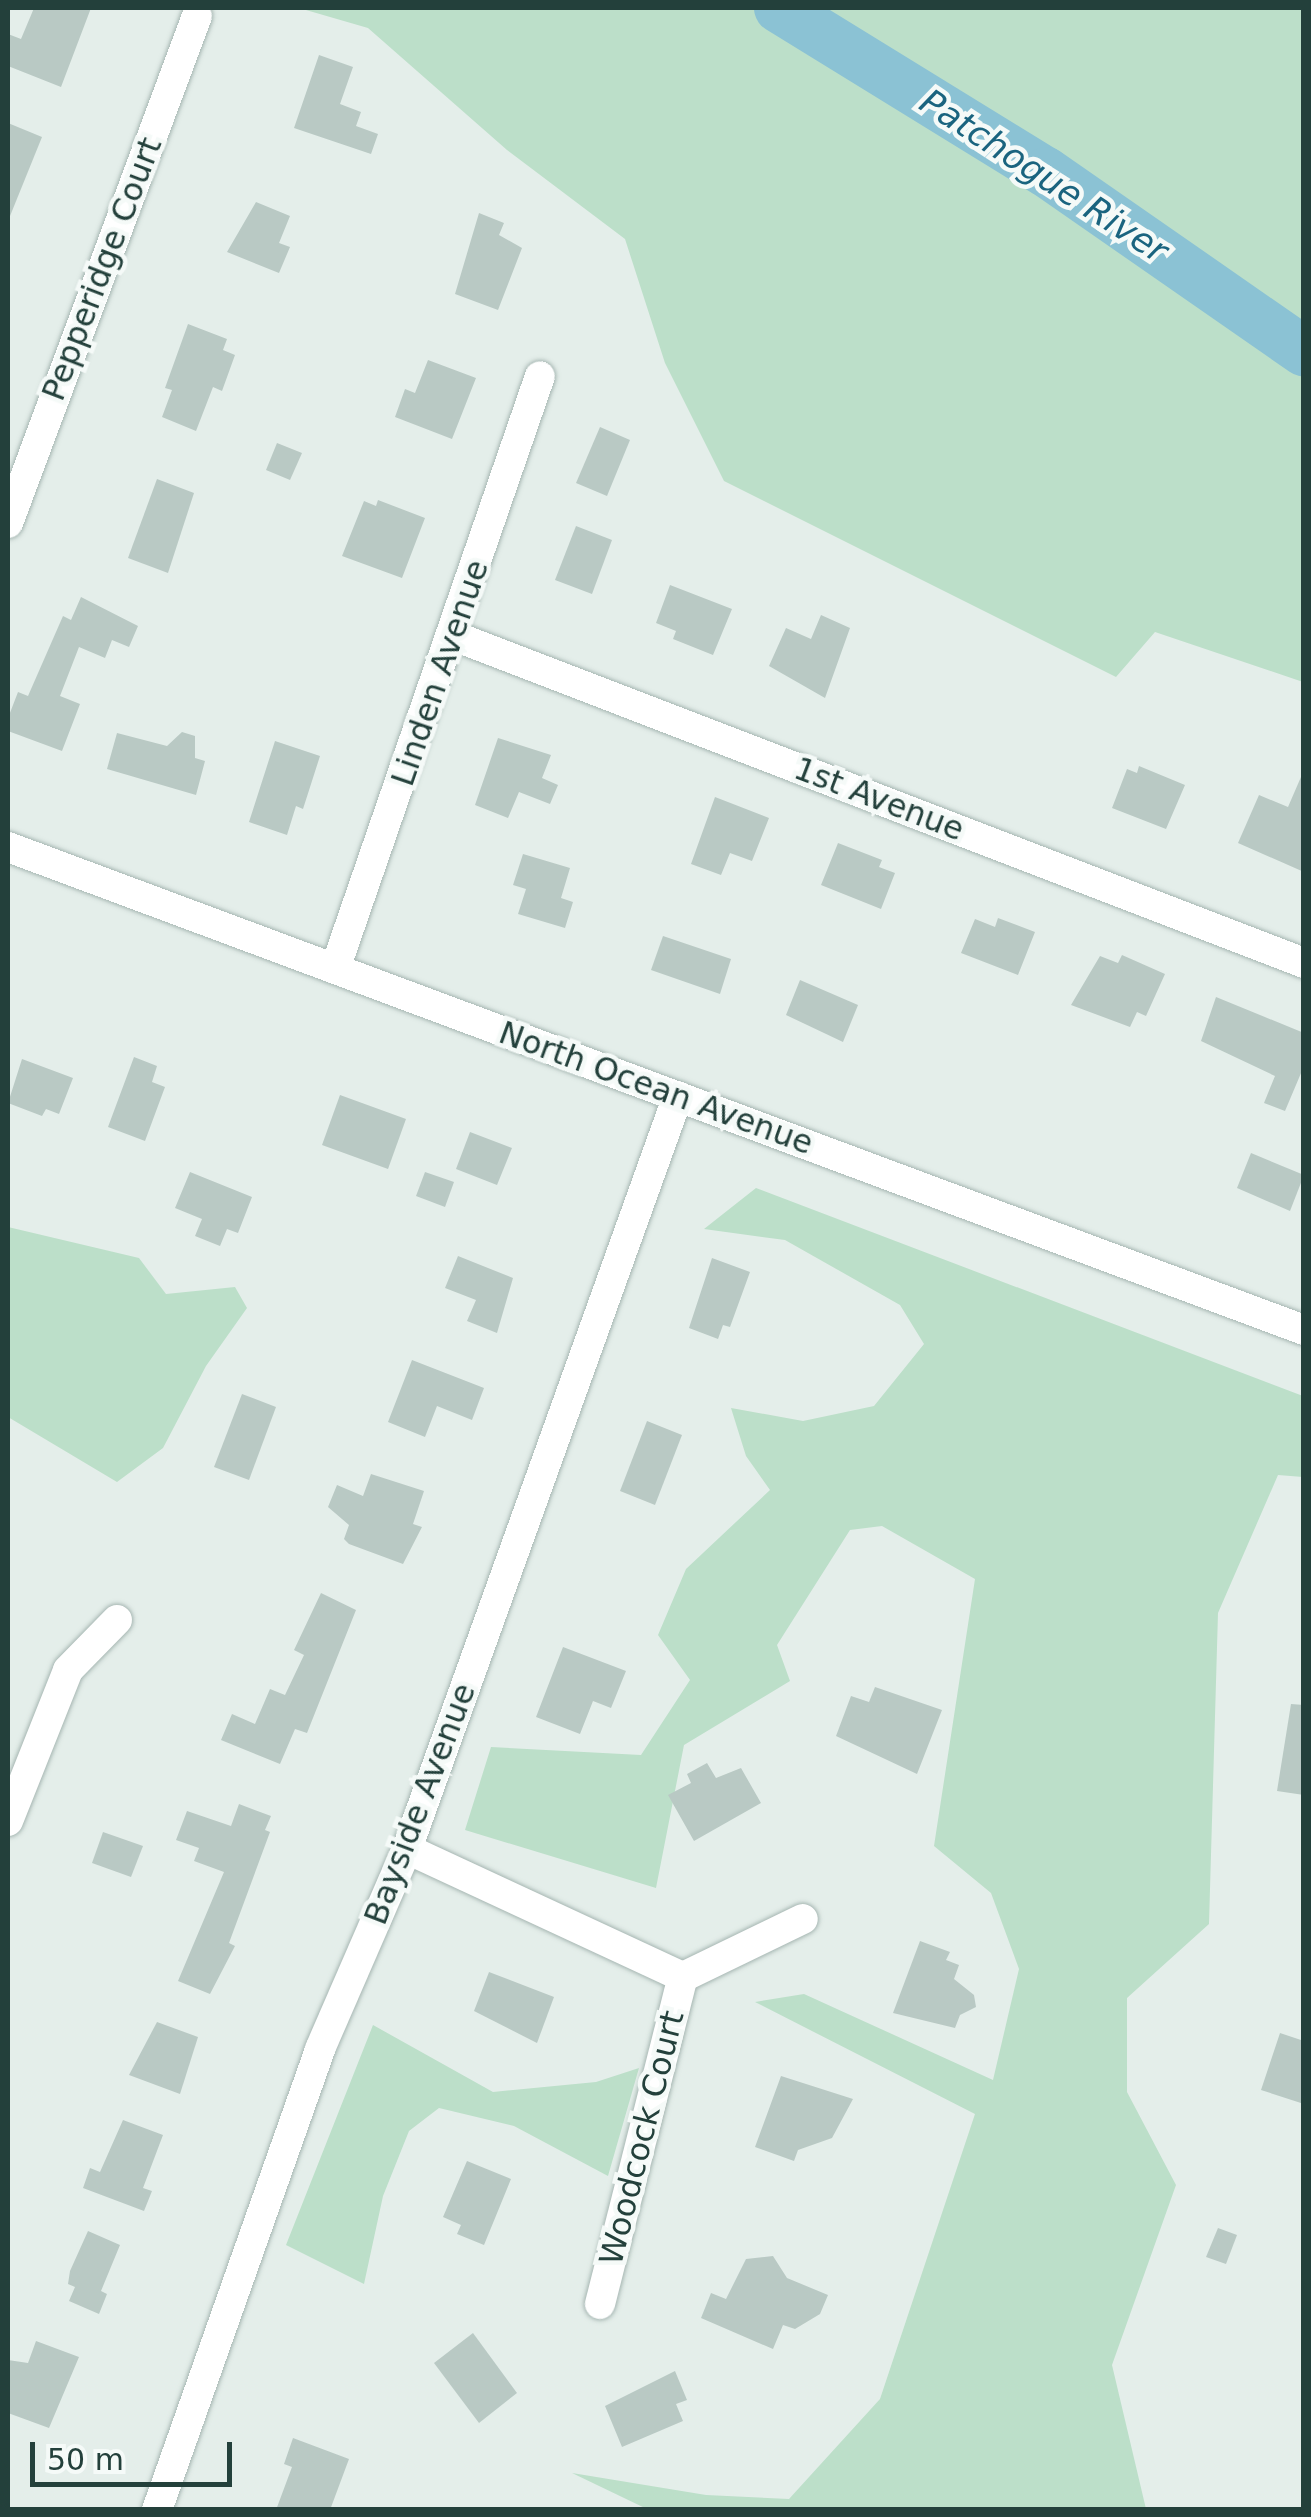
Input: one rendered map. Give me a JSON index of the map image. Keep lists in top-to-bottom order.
{
  "streets": {
    "street": [
      "Pepperidge Court",
      "Linden Avenue",
      "1st Avenue",
      "North Ocean Avenue",
      "Bayside Avenue",
      "Woodcock Court"
    ]
  },
  "crossings": [
    ["Linden Avenue", "1st Avenue"],
    ["Linden Avenue", "North Ocean Avenue"],
    ["North Ocean Avenue", "Bayside Avenue"],
    ["Bayside Avenue", "Woodcock Court"]
  ],
  "water": ["Patchogue River"],
  "scale_bar": "50 m"
}
